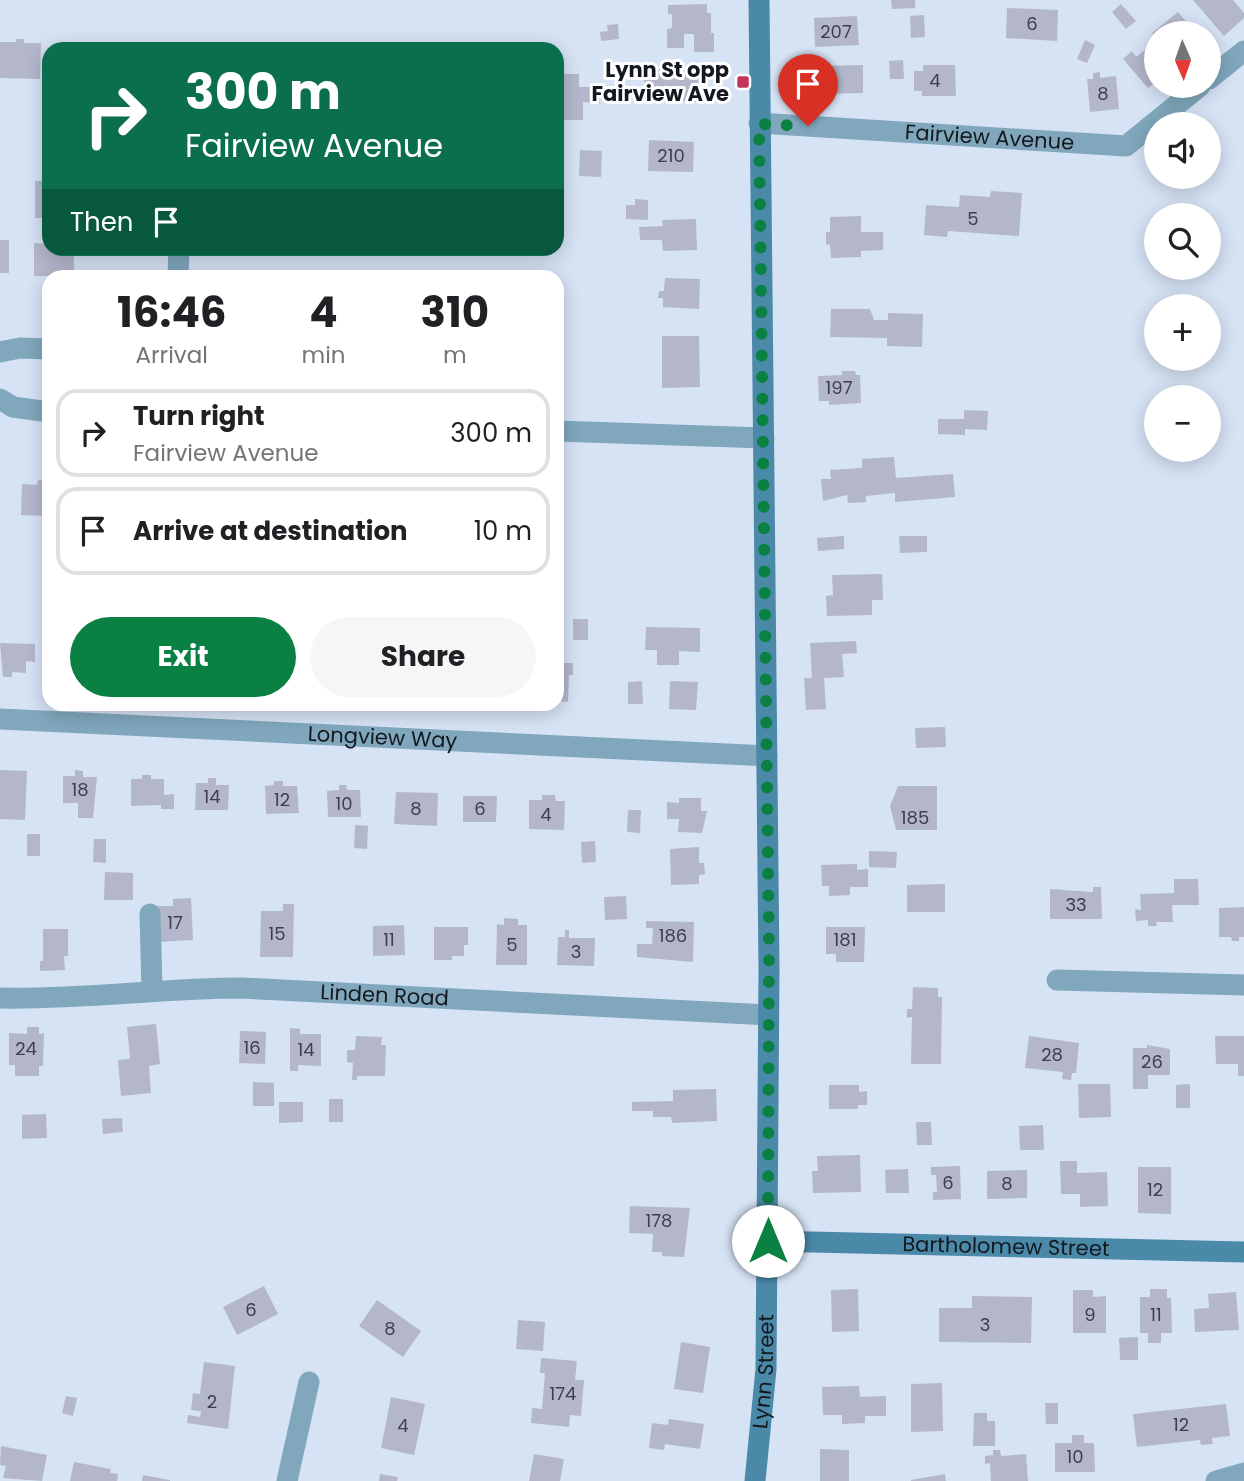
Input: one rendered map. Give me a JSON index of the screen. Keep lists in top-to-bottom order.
{
  "streets": {
    "main road": ["Bartholomew Street", "Lynn Street"],
    "street": ["Fairview Avenue", "Longview Way", "Linden Road"]
  },
  "crossings": [
    ["Fairview Avenue", "Lynn Street"],
    ["Longview Way", "Lynn Street"],
    ["Linden Road", "Lynn Street"],
    ["Bartholomew Street", "Lynn Street"]
  ],
  "places": {
    "transit": ["Lynn St opp Fairview Ave"]
  },
  "house_numbers": [
    "6",
    "207",
    "4",
    "8",
    "210",
    "5",
    "197",
    "18",
    "14",
    "12",
    "10",
    "8",
    "6",
    "4",
    "185",
    "33",
    "17",
    "15",
    "186",
    "11",
    "181",
    "5",
    "3",
    "16",
    "24",
    "14",
    "28",
    "26",
    "6",
    "8",
    "12",
    "178",
    "6",
    "9",
    "11",
    "3",
    "8",
    "174",
    "2",
    "12",
    "4",
    "10"
  ],
  "north": "bottom",
  "page": {
    "map_buttons": ["+", "−"],
    "turn": ["300 m", "Fairview Avenue"],
    "then": "Then",
    "eta": [
      "16:46",
      "Arrival",
      "4",
      "min",
      "310",
      "m"
    ],
    "list": [
      {
        "name": "Turn right",
        "note": "Fairview Avenue",
        "value": "300 m"
      },
      {
        "name": "Arrive at destination",
        "value": "10 m"
      }
    ],
    "buttons": ["Exit", "Share"]
  }
}
